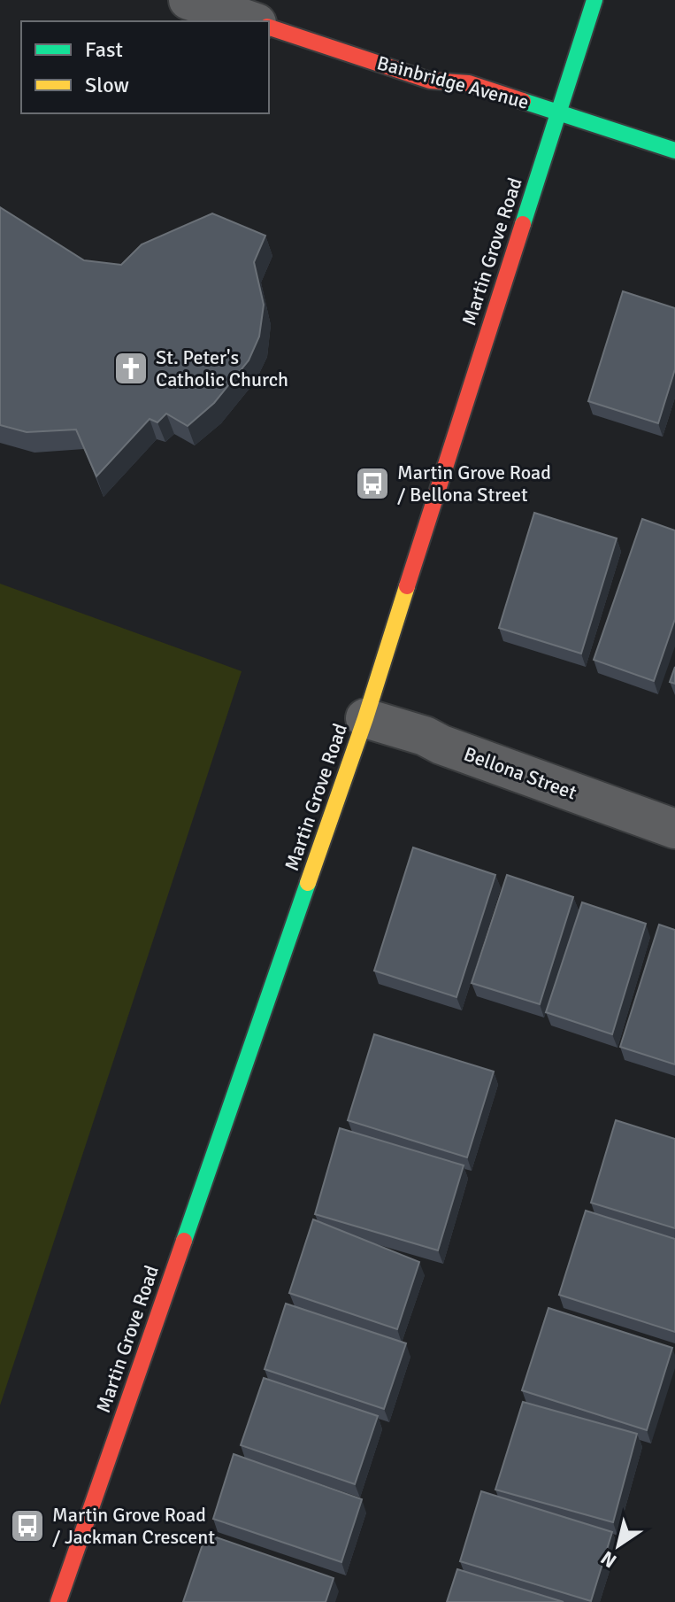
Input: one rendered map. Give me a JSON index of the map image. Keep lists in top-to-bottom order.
{
  "streets": {
    "street": ["Bainbridge Avenue", "Martin Grove Road", "Bellona Street"]
  },
  "crossings": [
    ["Bainbridge Avenue", "Martin Grove Road"],
    ["Martin Grove Road", "Bellona Street"]
  ],
  "places": {
    "church": ["St. Peter's Catholic Church"],
    "bus stop": ["Martin Grove Road / Bellona Street", "Martin Grove Road / Jackman Crescent"]
  },
  "legend": ["Fast", "Slow"],
  "north": "bottom left"
}
